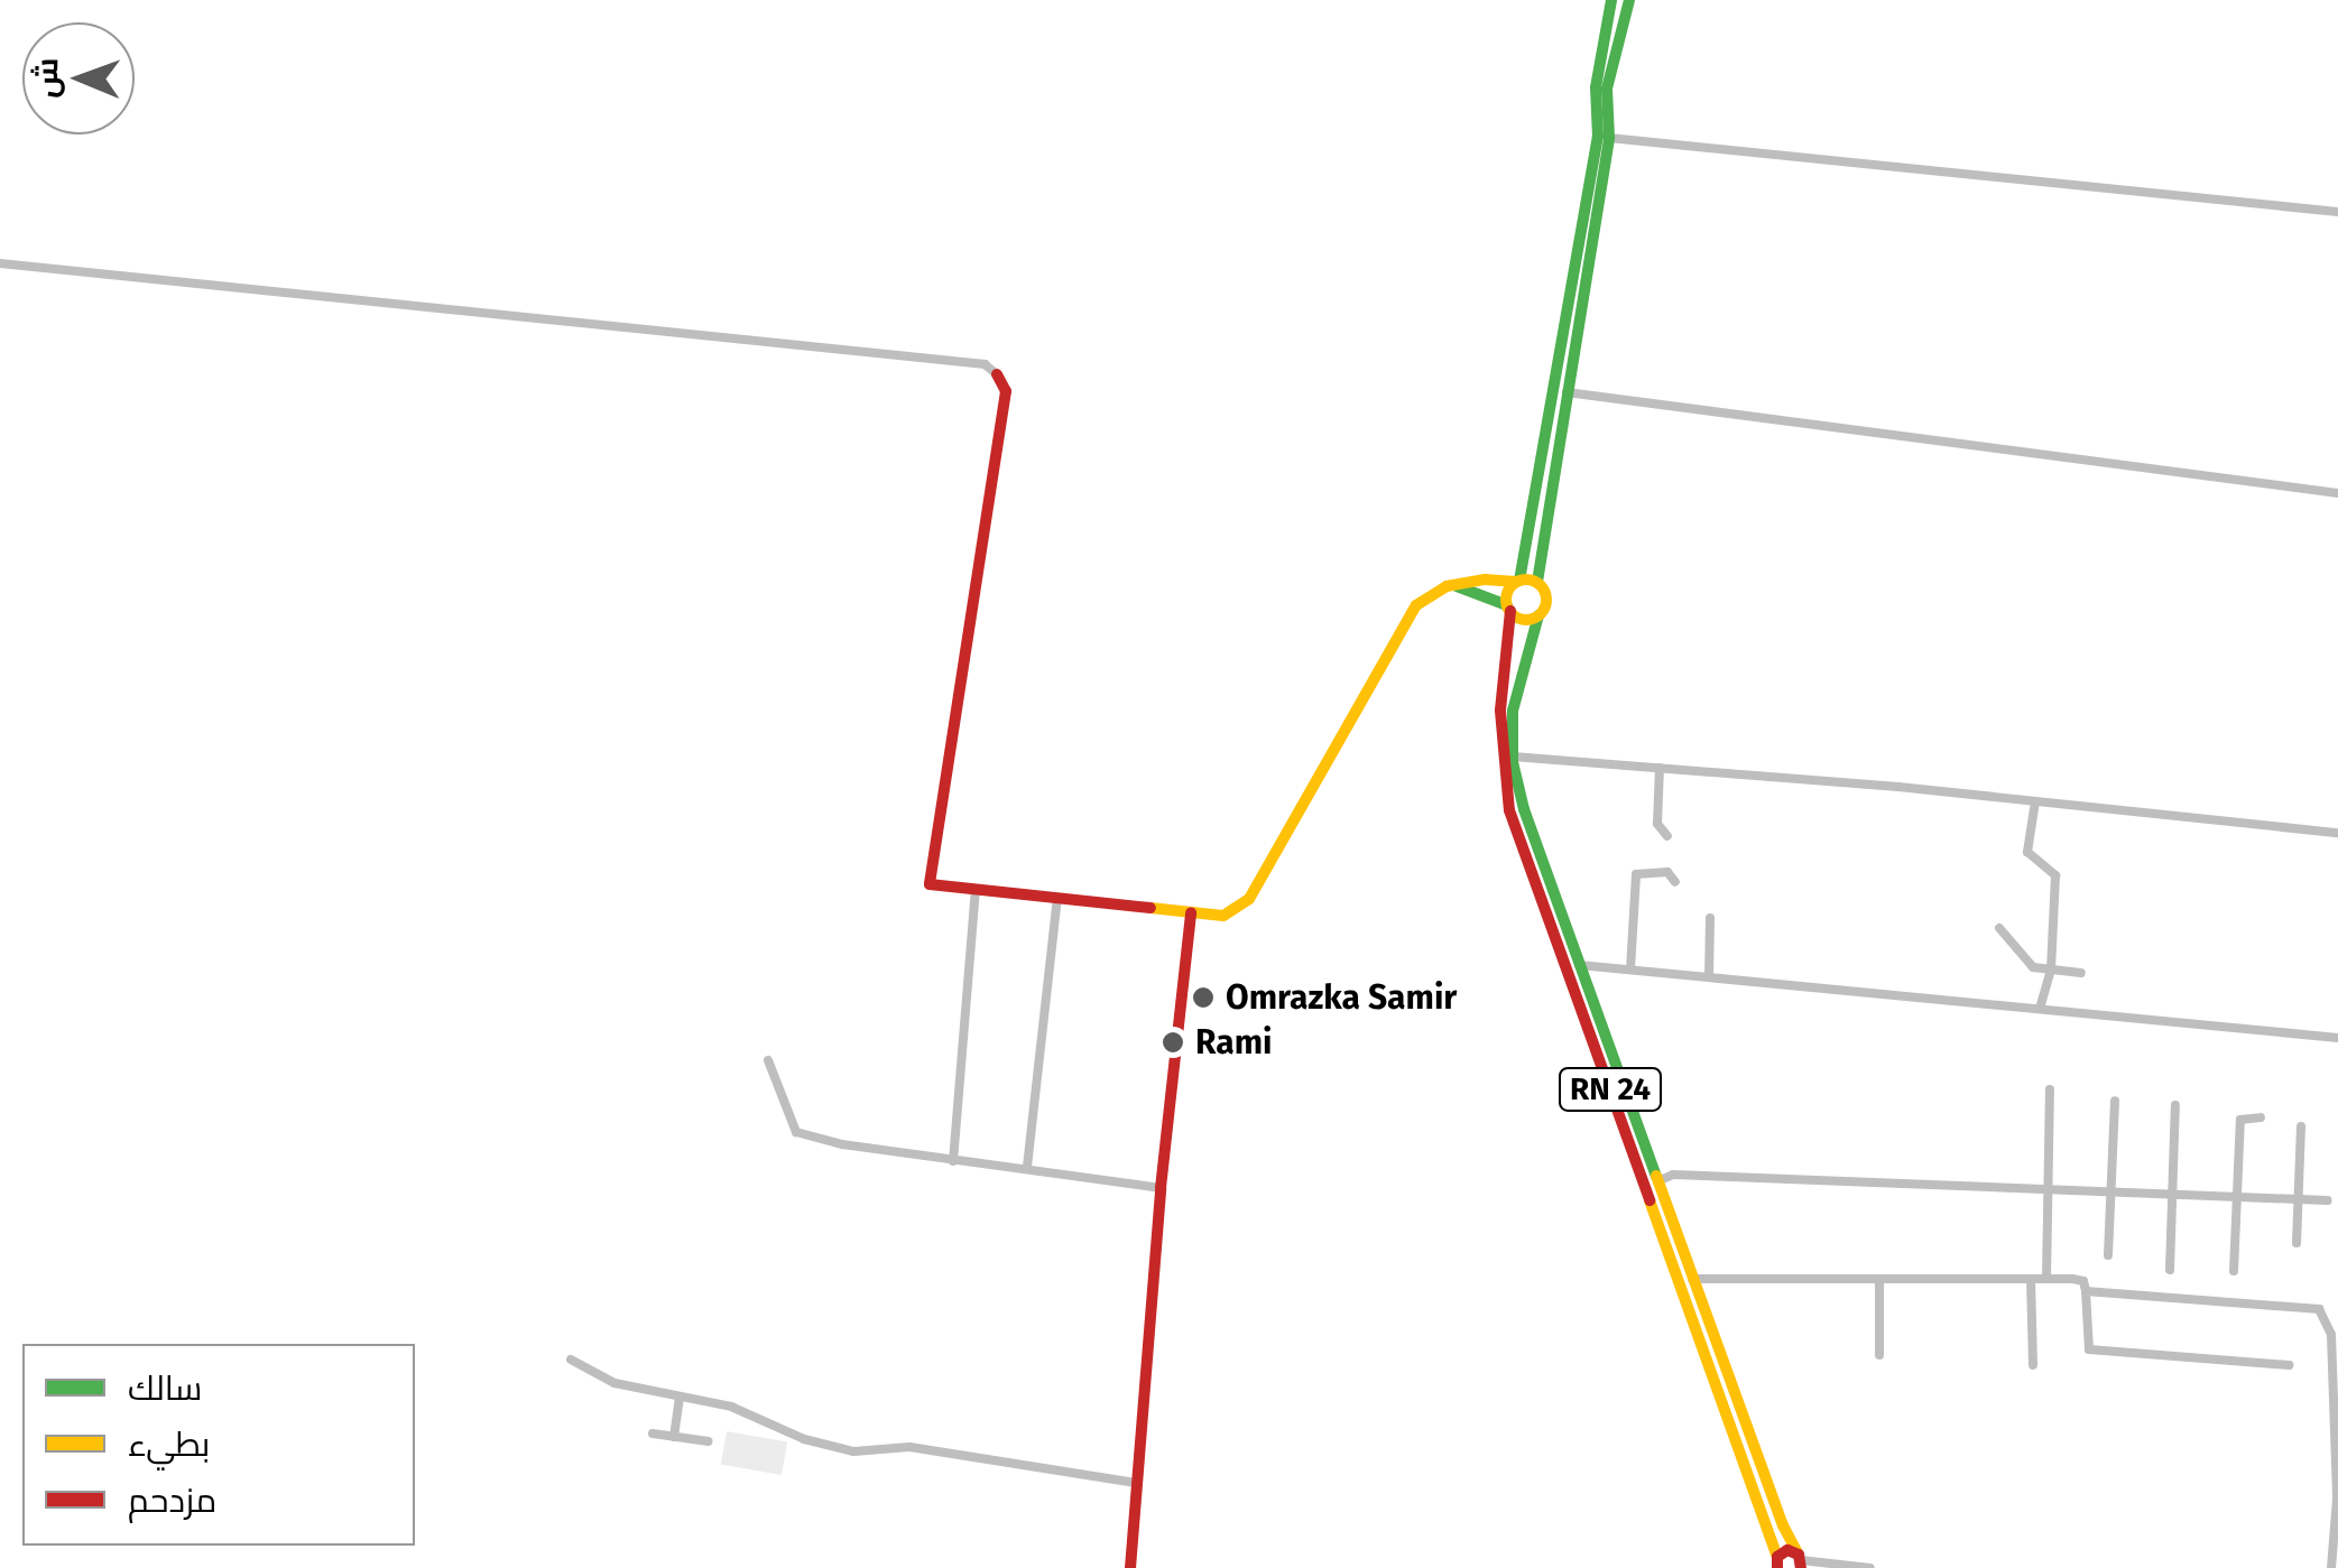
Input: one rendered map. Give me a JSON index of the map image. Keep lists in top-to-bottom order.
{
  "streets": {
    "main road": ["RN 24"]
  },
  "places": ["Omrazka Samir", "Rami"],
  "legend": ["سالك", "بطيء", "مزدحم"],
  "north": "left"
}
